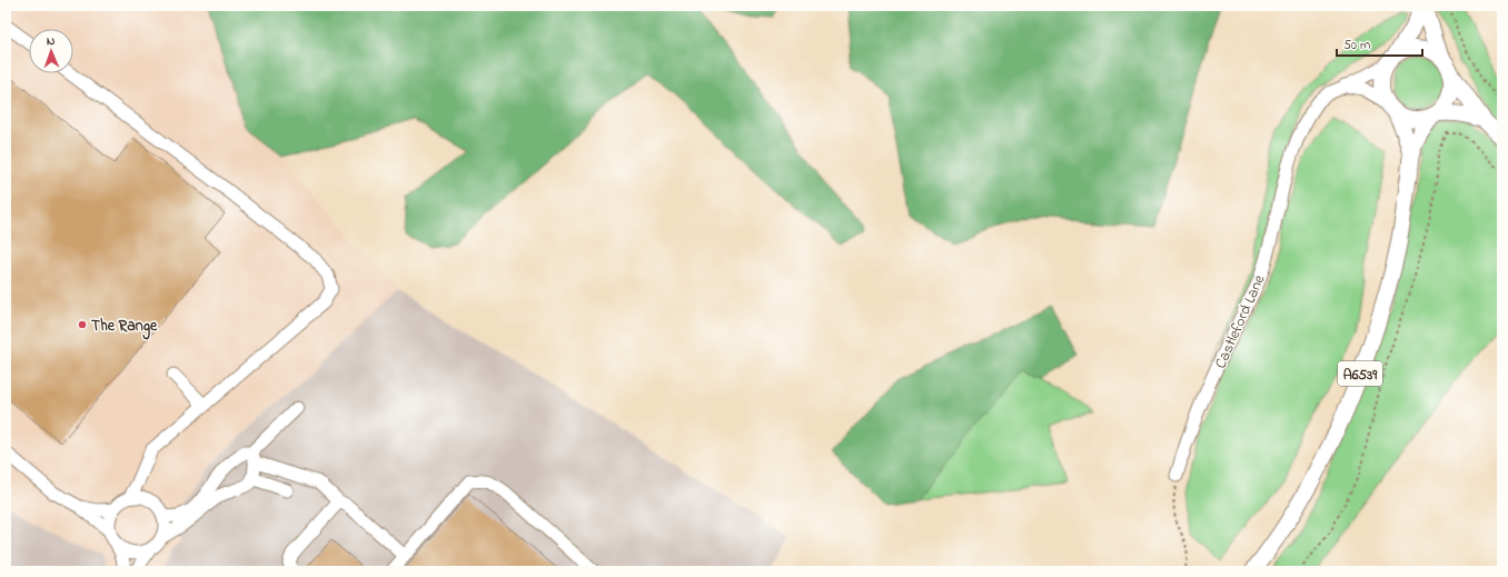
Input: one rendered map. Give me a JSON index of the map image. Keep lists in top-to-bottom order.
{
  "streets": {
    "main road": ["A6539"],
    "street": ["Castleford Lane"]
  },
  "crossings": [
    ["Castleford Lane", "A6539"]
  ],
  "places": ["The Range"],
  "scale_bar": "50 m",
  "north": "top"
}
